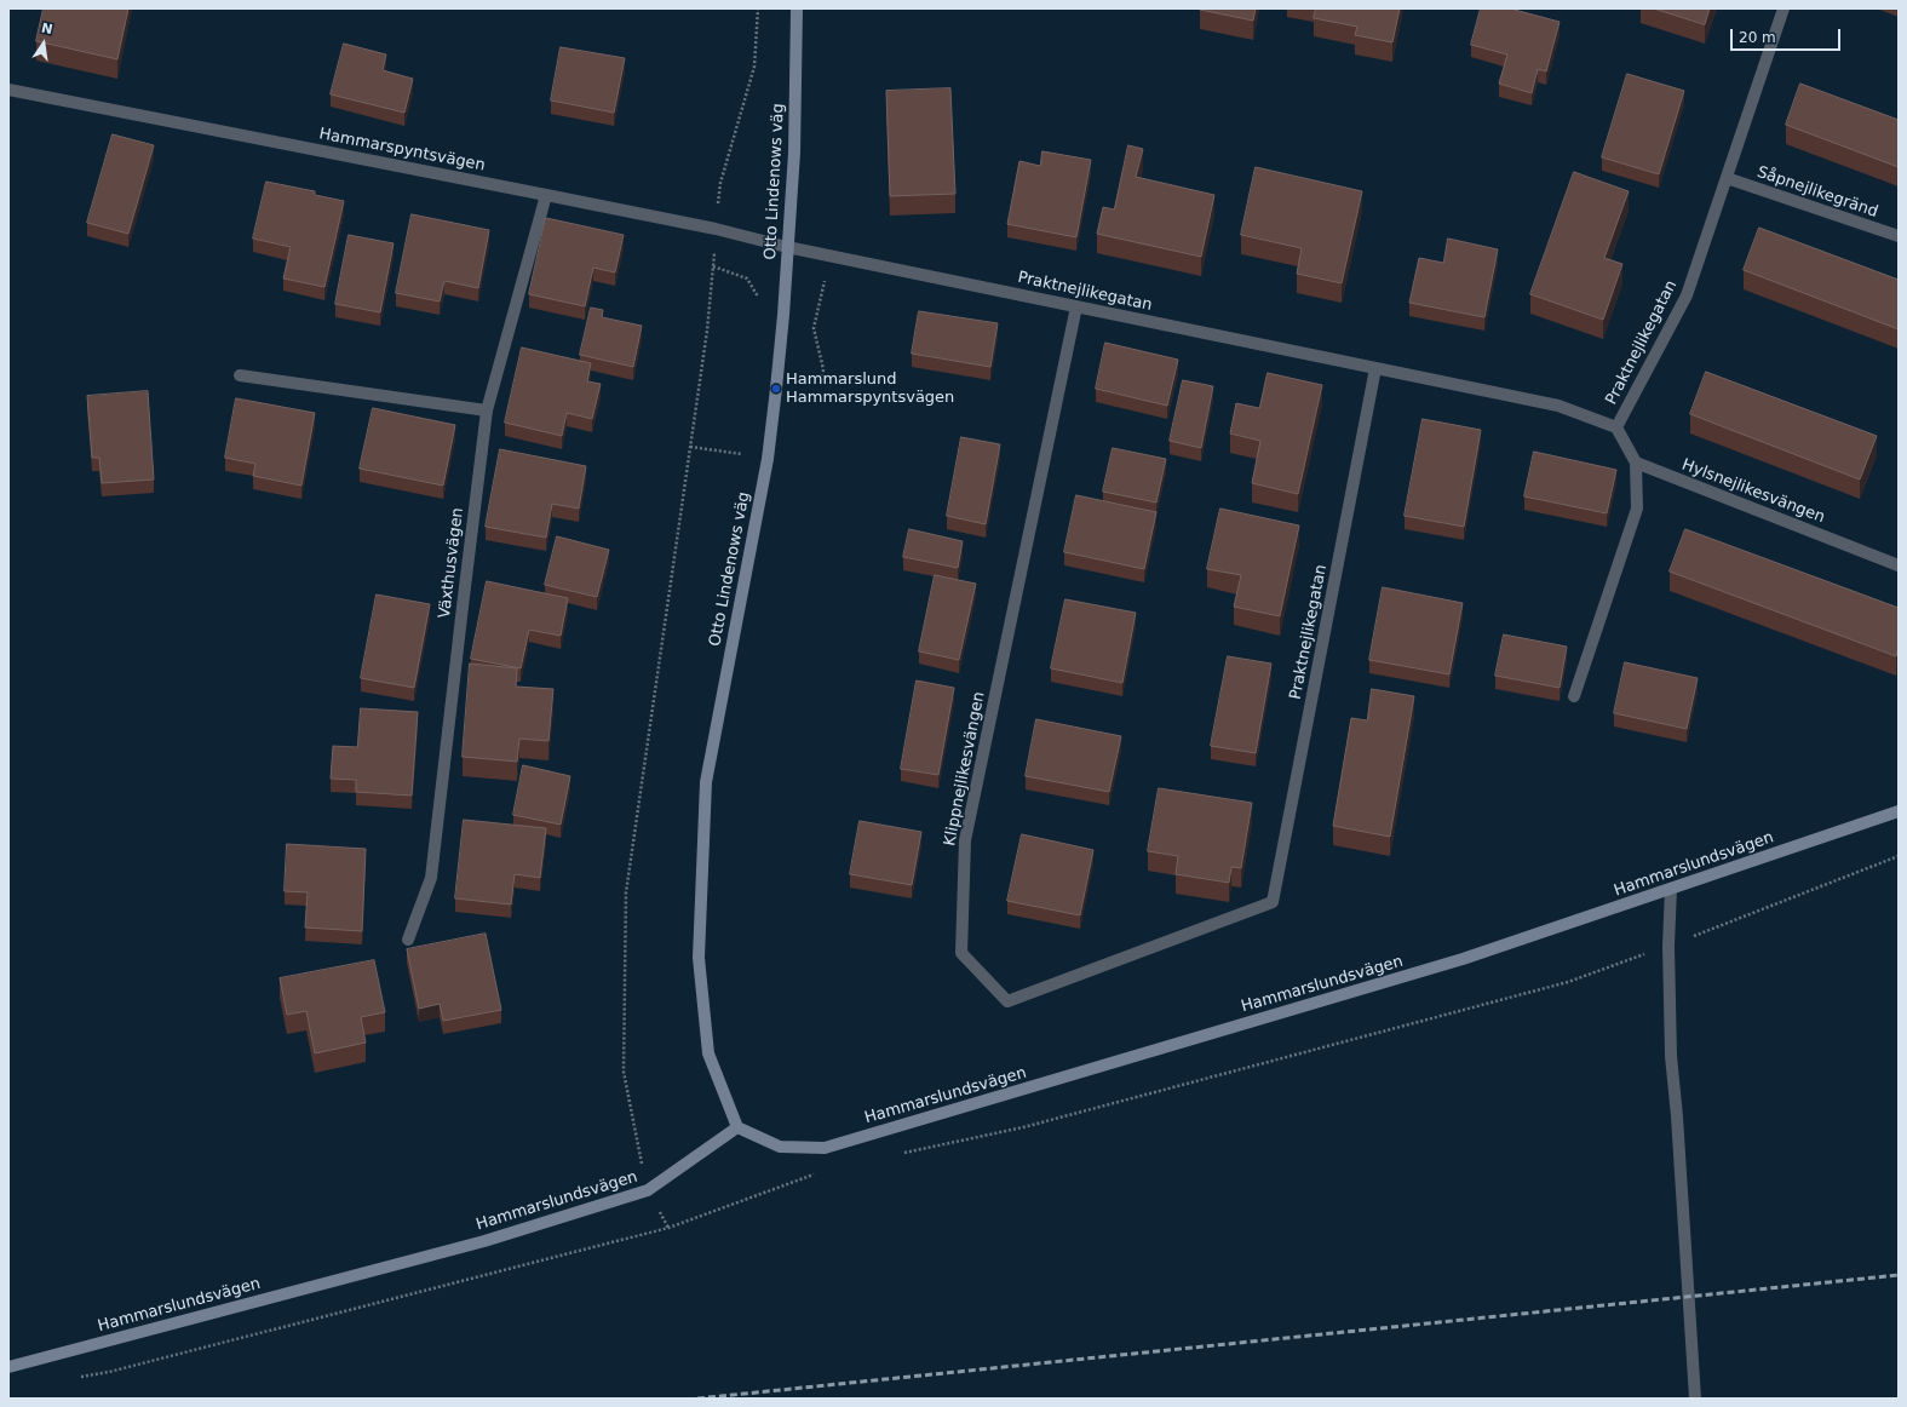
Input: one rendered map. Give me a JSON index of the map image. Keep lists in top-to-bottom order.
{
  "streets": {
    "street": [
      "Hammarspyntsvägen",
      "Otto Lindenows väg",
      "Såpnejlikegränd",
      "Praktnejlikegatan",
      "Hylsnejlikesvängen",
      "Växthusvägen",
      "Klippnejlikesvängen",
      "Hammarslundsvägen"
    ]
  },
  "crossings": [
    ["Hammarspyntsvägen", "Otto Lindenows väg"],
    ["Hammarspyntsvägen", "Praktnejlikegatan"],
    ["Hammarspyntsvägen", "Växthusvägen"],
    ["Otto Lindenows väg", "Praktnejlikegatan"],
    ["Otto Lindenows väg", "Hammarslundsvägen"],
    ["Såpnejlikegränd", "Praktnejlikegatan"],
    ["Praktnejlikegatan", "Klippnejlikesvängen"]
  ],
  "places": ["Hammarslund Hammarspyntsvägen"],
  "scale_bar": "20 m",
  "north": "top"
}
